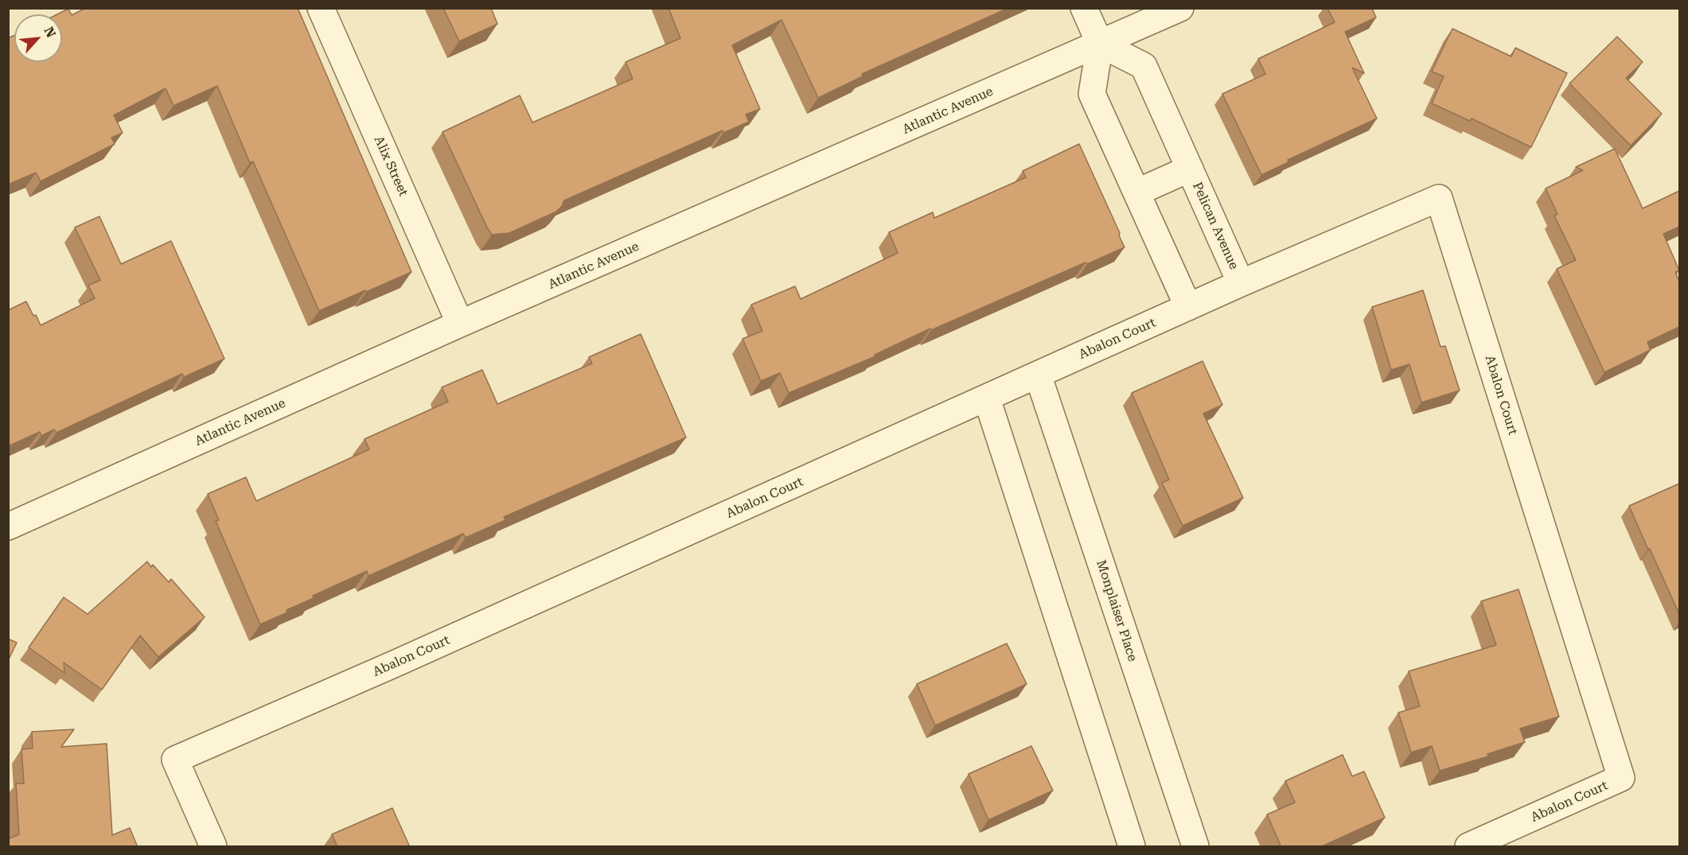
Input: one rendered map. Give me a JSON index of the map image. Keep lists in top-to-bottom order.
{
  "streets": {
    "street": [
      "Atlantic Avenue",
      "Alix Street",
      "Pelican Avenue",
      "Abalon Court",
      "Monplaiser Place"
    ]
  },
  "crossings": [
    ["Atlantic Avenue", "Alix Street"],
    ["Atlantic Avenue", "Pelican Avenue"],
    ["Pelican Avenue", "Abalon Court"],
    ["Abalon Court", "Monplaiser Place"]
  ],
  "north": "top right"
}
